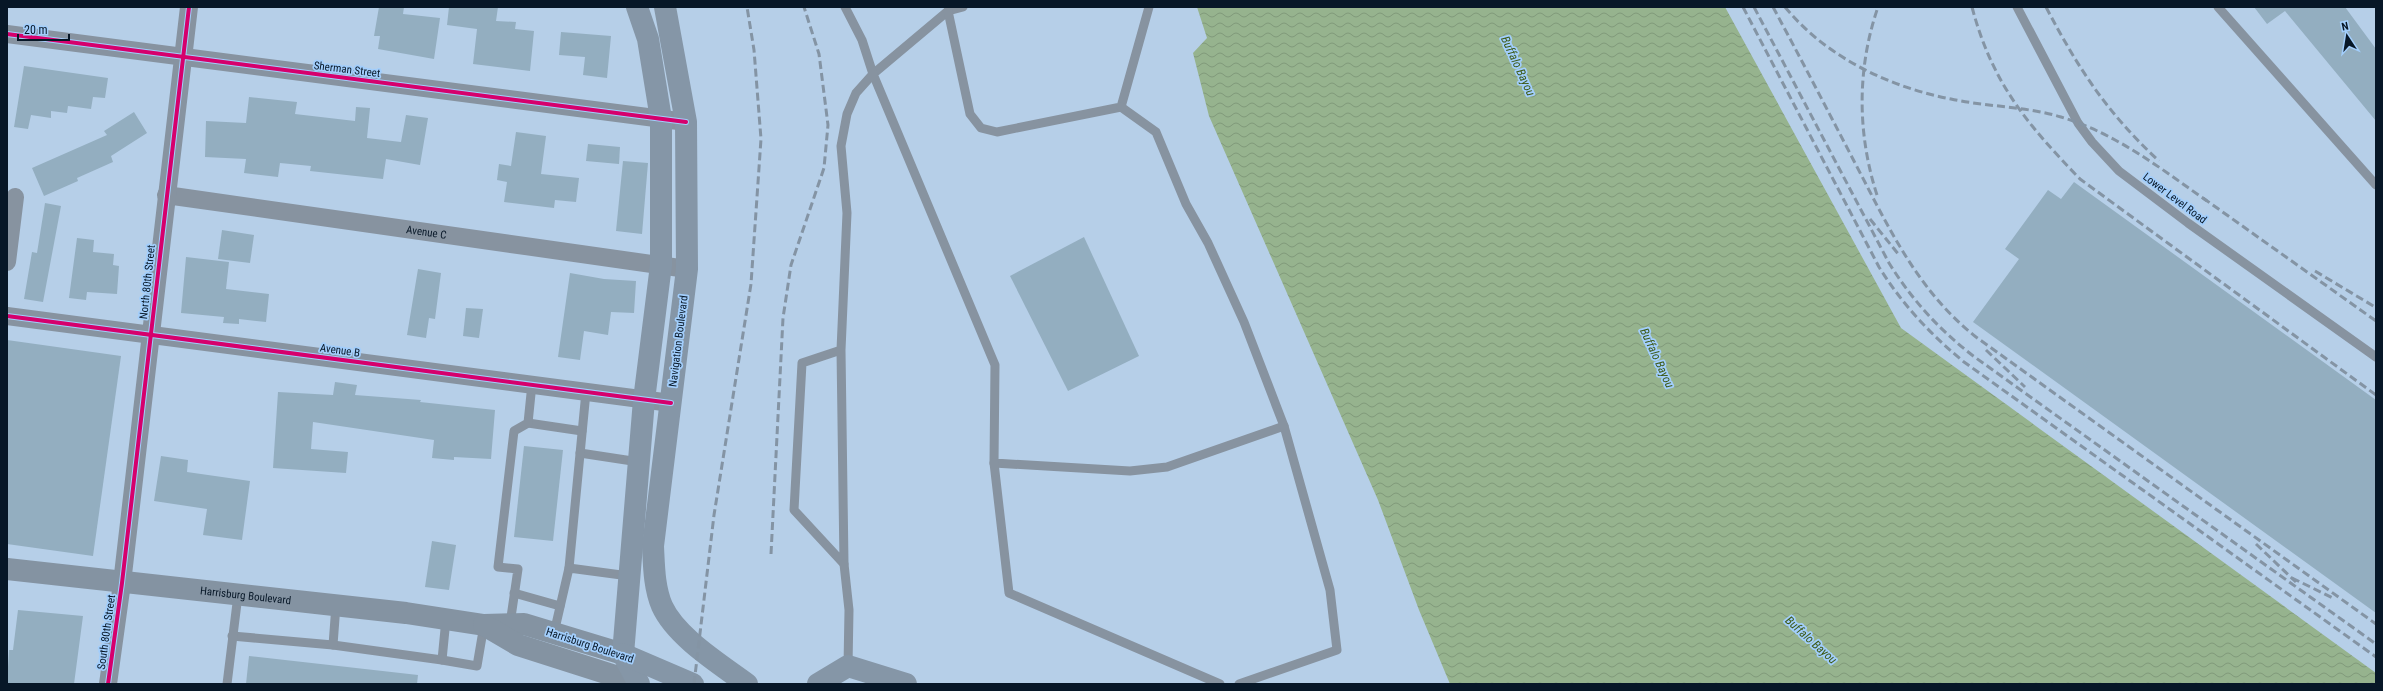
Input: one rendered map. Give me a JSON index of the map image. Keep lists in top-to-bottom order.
{
  "streets": {
    "main road": ["Navigation Boulevard", "Harrisburg Boulevard"],
    "street": [
      "Sherman Street",
      "Avenue C",
      "North 80th Street",
      "Avenue B",
      "South 80th Street"
    ],
    "lane": ["Lower Level Road"]
  },
  "crossings": [
    ["Sherman Street", "North 80th Street"],
    ["Sherman Street", "Navigation Boulevard"],
    ["Avenue C", "North 80th Street"],
    ["Avenue C", "Navigation Boulevard"],
    ["North 80th Street", "Avenue B"],
    ["North 80th Street", "Harrisburg Boulevard"],
    ["North 80th Street", "South 80th Street"],
    ["Navigation Boulevard", "Avenue B"],
    ["Harrisburg Boulevard", "South 80th Street"]
  ],
  "water": ["Buffalo Bayou"],
  "scale_bar": "20 m",
  "north": "top"
}
